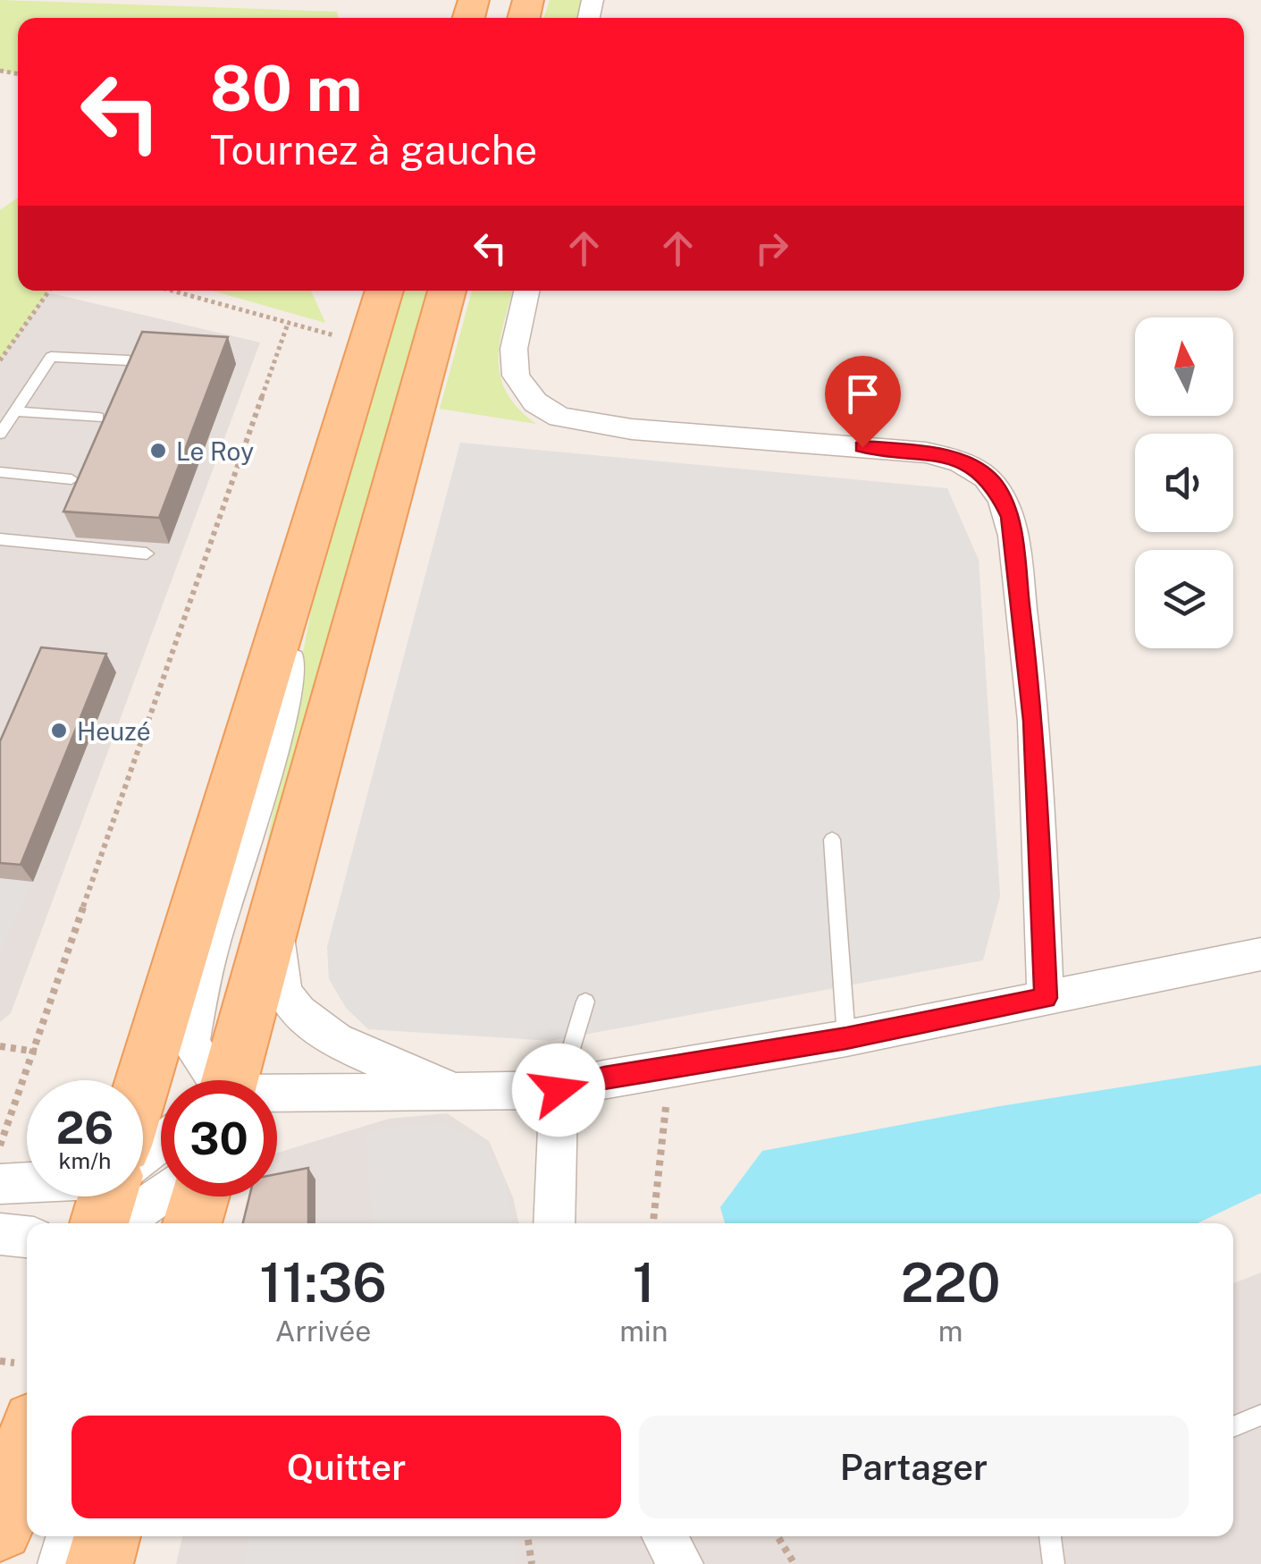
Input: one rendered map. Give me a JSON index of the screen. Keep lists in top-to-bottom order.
{
  "places": ["Le Roy", "Heuzé"],
  "north": "top",
  "page": {
    "turn": ["80 m", "Tournez à gauche"],
    "speed": "26 km/h",
    "limit": "30",
    "eta": [
      "11:36",
      "Arrivée",
      "1",
      "min",
      "220",
      "m"
    ],
    "buttons": ["Quitter", "Partager"]
  }
}
